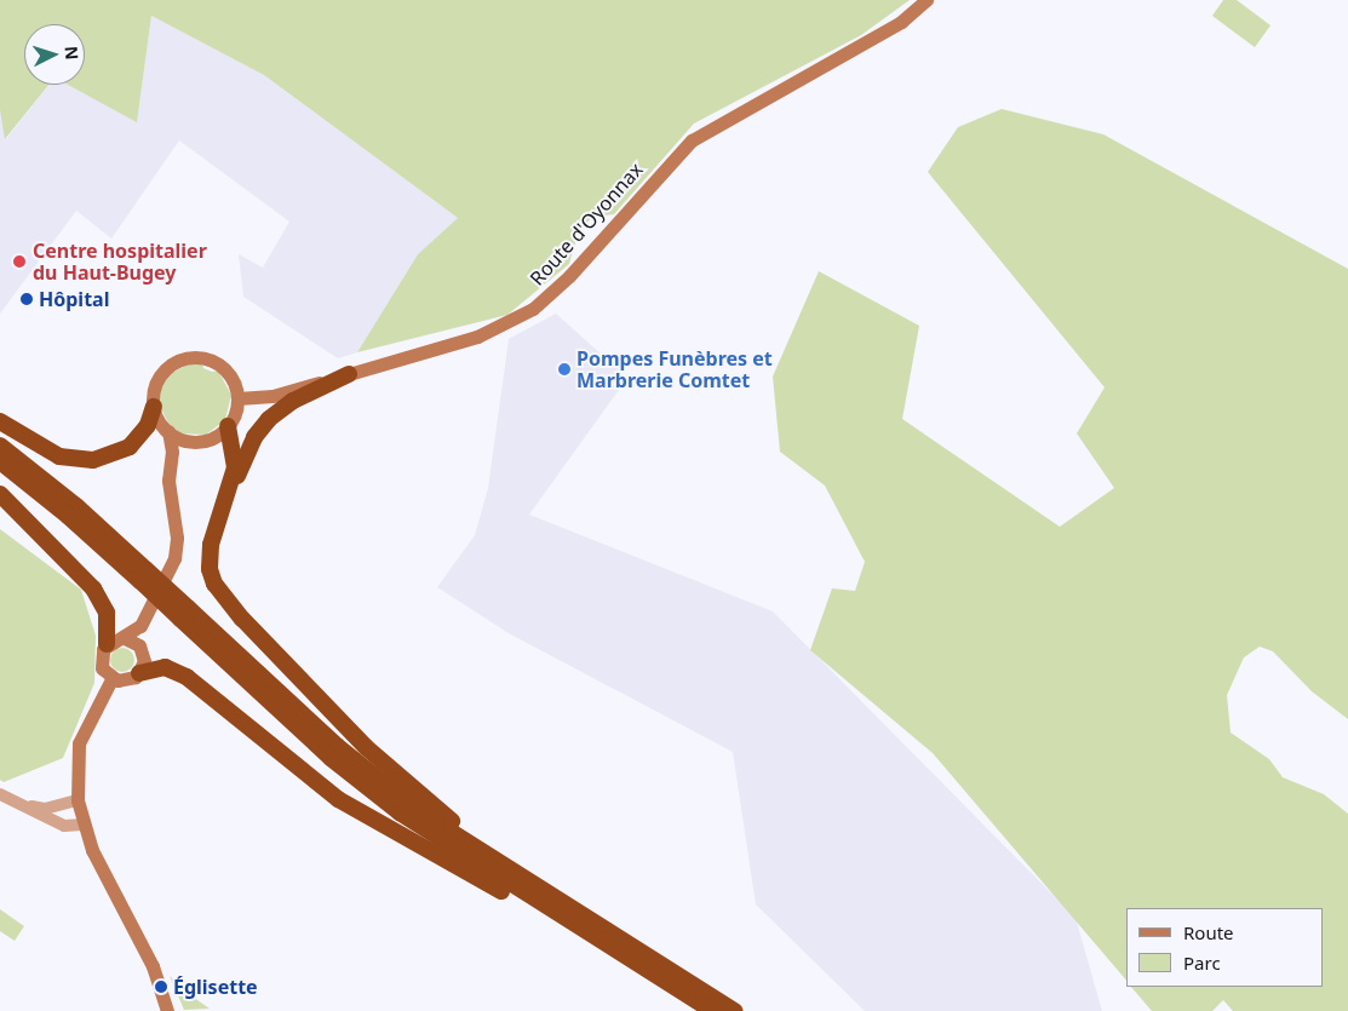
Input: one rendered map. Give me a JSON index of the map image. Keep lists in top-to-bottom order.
{
  "streets": {
    "main road": ["Route d'Oyonnax"]
  },
  "places": [
    "Centre hospitalier du Haut-Bugey",
    "Hôpital",
    "Pompes Funèbres et Marbrerie Comtet",
    "Églisette"
  ],
  "legend": ["Route", "Parc"],
  "north": "right"
}
